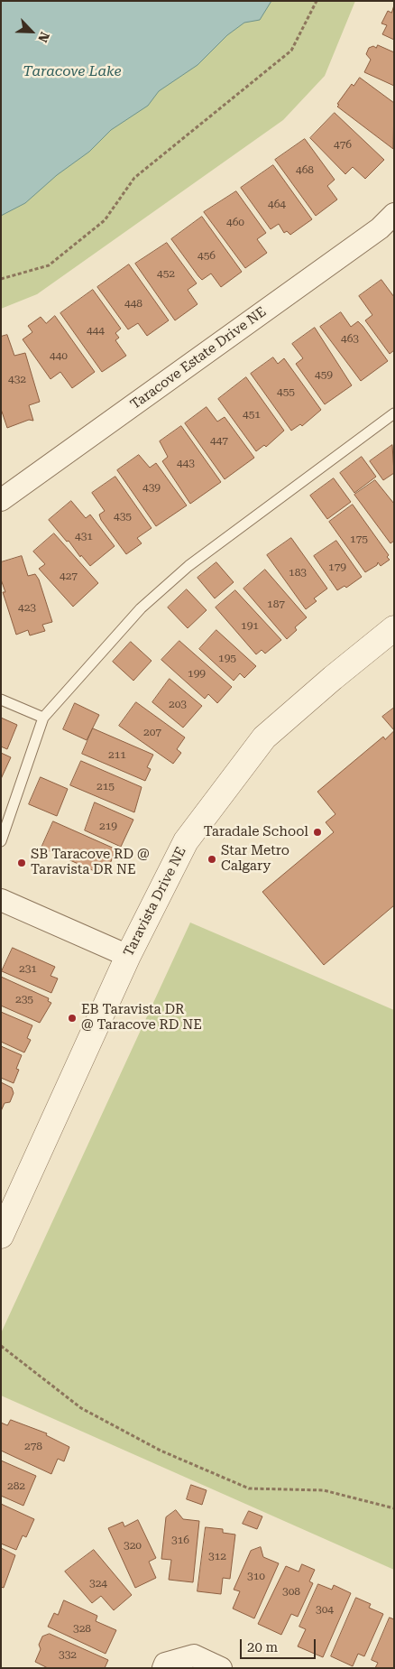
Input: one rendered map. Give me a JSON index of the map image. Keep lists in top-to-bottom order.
{
  "streets": {
    "street": ["Taracove Estate Drive NE", "Taravista Drive NE"]
  },
  "water": ["Taracove Lake"],
  "places": [
    "Taradale School",
    "Star Metro Calgary",
    "SB Taracove RD @ Taravista DR NE",
    "EB Taravista DR @ Taracove RD NE"
  ],
  "house_numbers": [
    "476",
    "468",
    "464",
    "460",
    "456",
    "452",
    "448",
    "444",
    "463",
    "440",
    "459",
    "432",
    "455",
    "451",
    "447",
    "443",
    "439",
    "435",
    "431",
    "175",
    "179",
    "183",
    "427",
    "187",
    "423",
    "191",
    "195",
    "199",
    "203",
    "207",
    "211",
    "215",
    "219",
    "231",
    "235",
    "278",
    "282",
    "316",
    "320",
    "312",
    "310",
    "324",
    "308",
    "304",
    "328",
    "332"
  ],
  "scale_bar": "20 m",
  "north": "bottom right"
}
